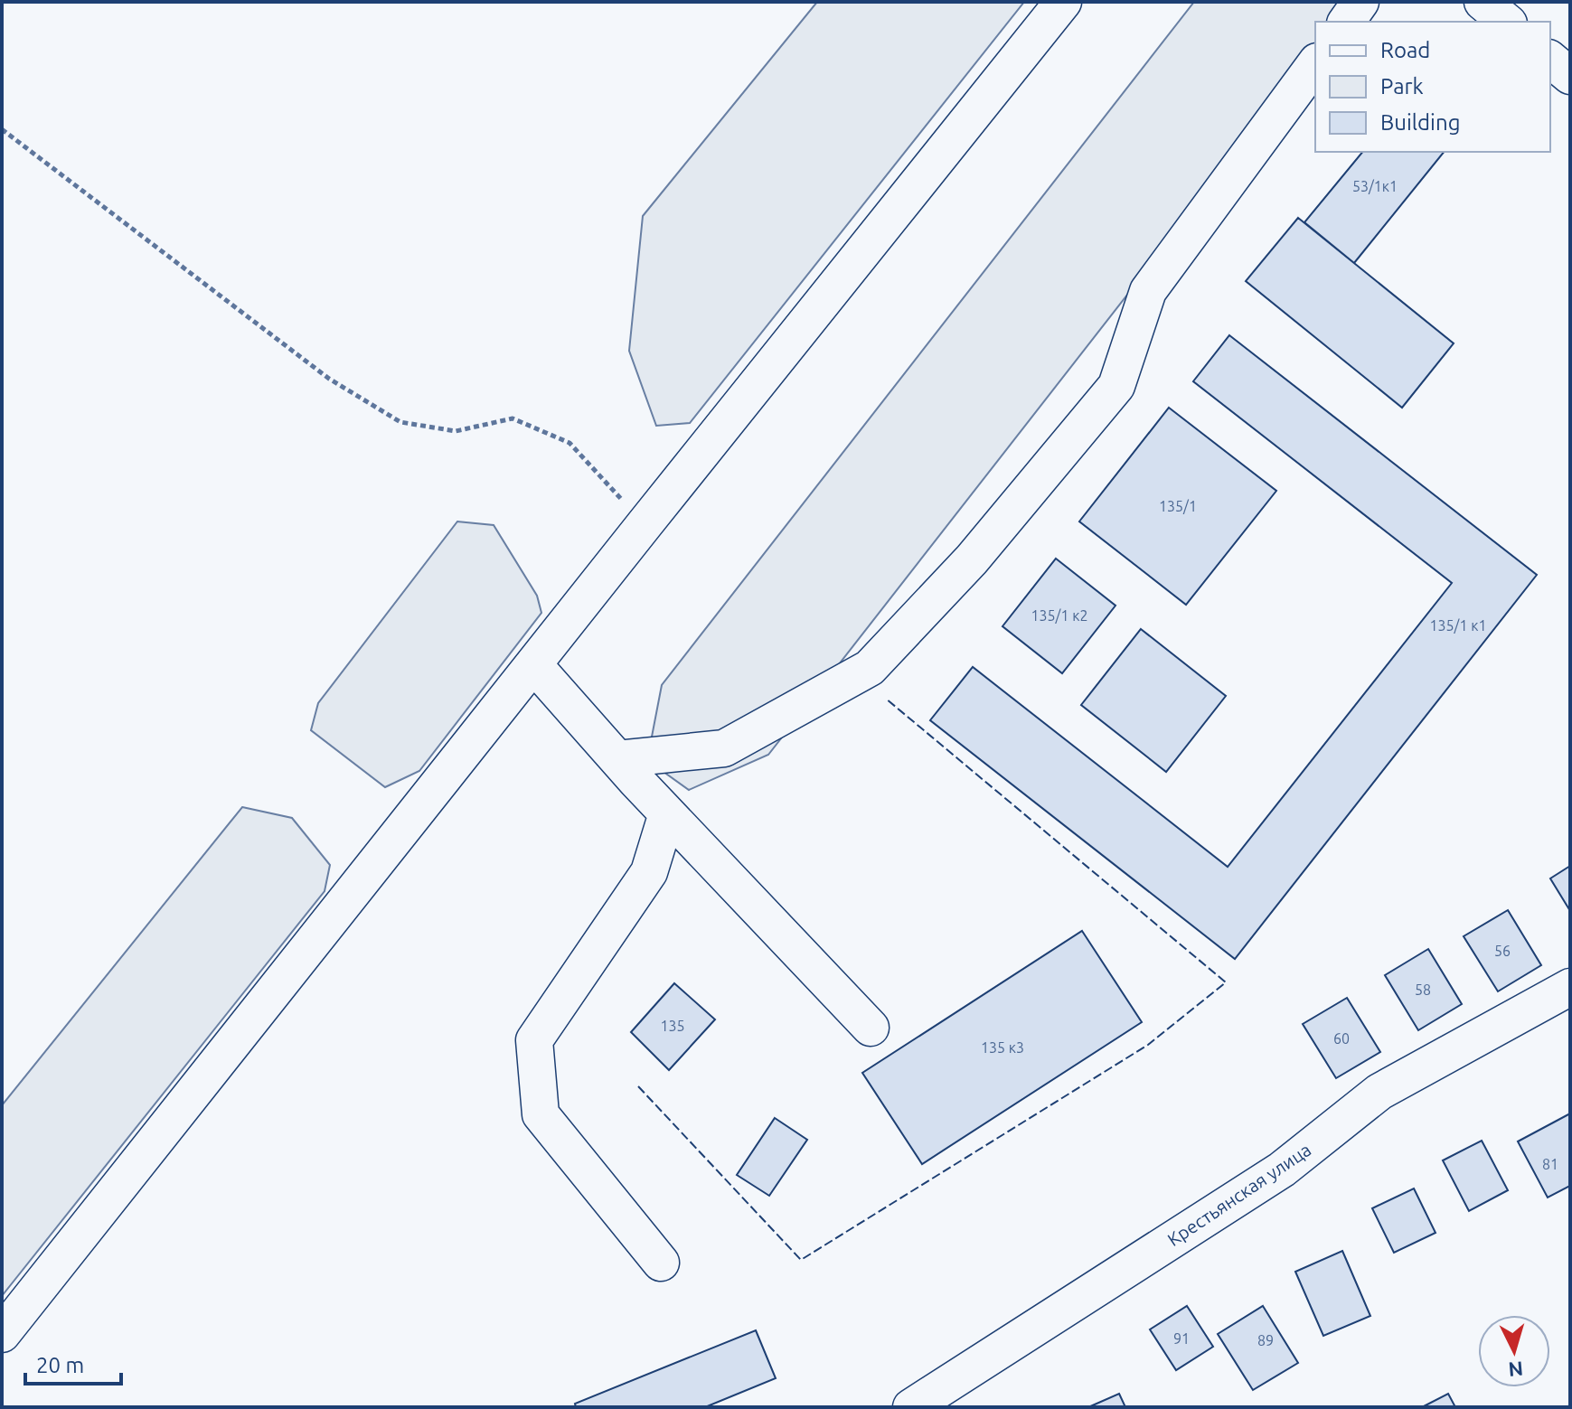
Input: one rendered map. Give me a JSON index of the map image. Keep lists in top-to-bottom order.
{
  "streets": {
    "street": ["Крестьянская улица"]
  },
  "house_numbers": [
    "53/1к1",
    "135/1",
    "135/1 к2",
    "135/1 к1",
    "56",
    "58",
    "135",
    "60",
    "135 к3",
    "81",
    "91",
    "89"
  ],
  "legend": ["Road", "Park", "Building"],
  "scale_bar": "20 m",
  "north": "bottom"
}
